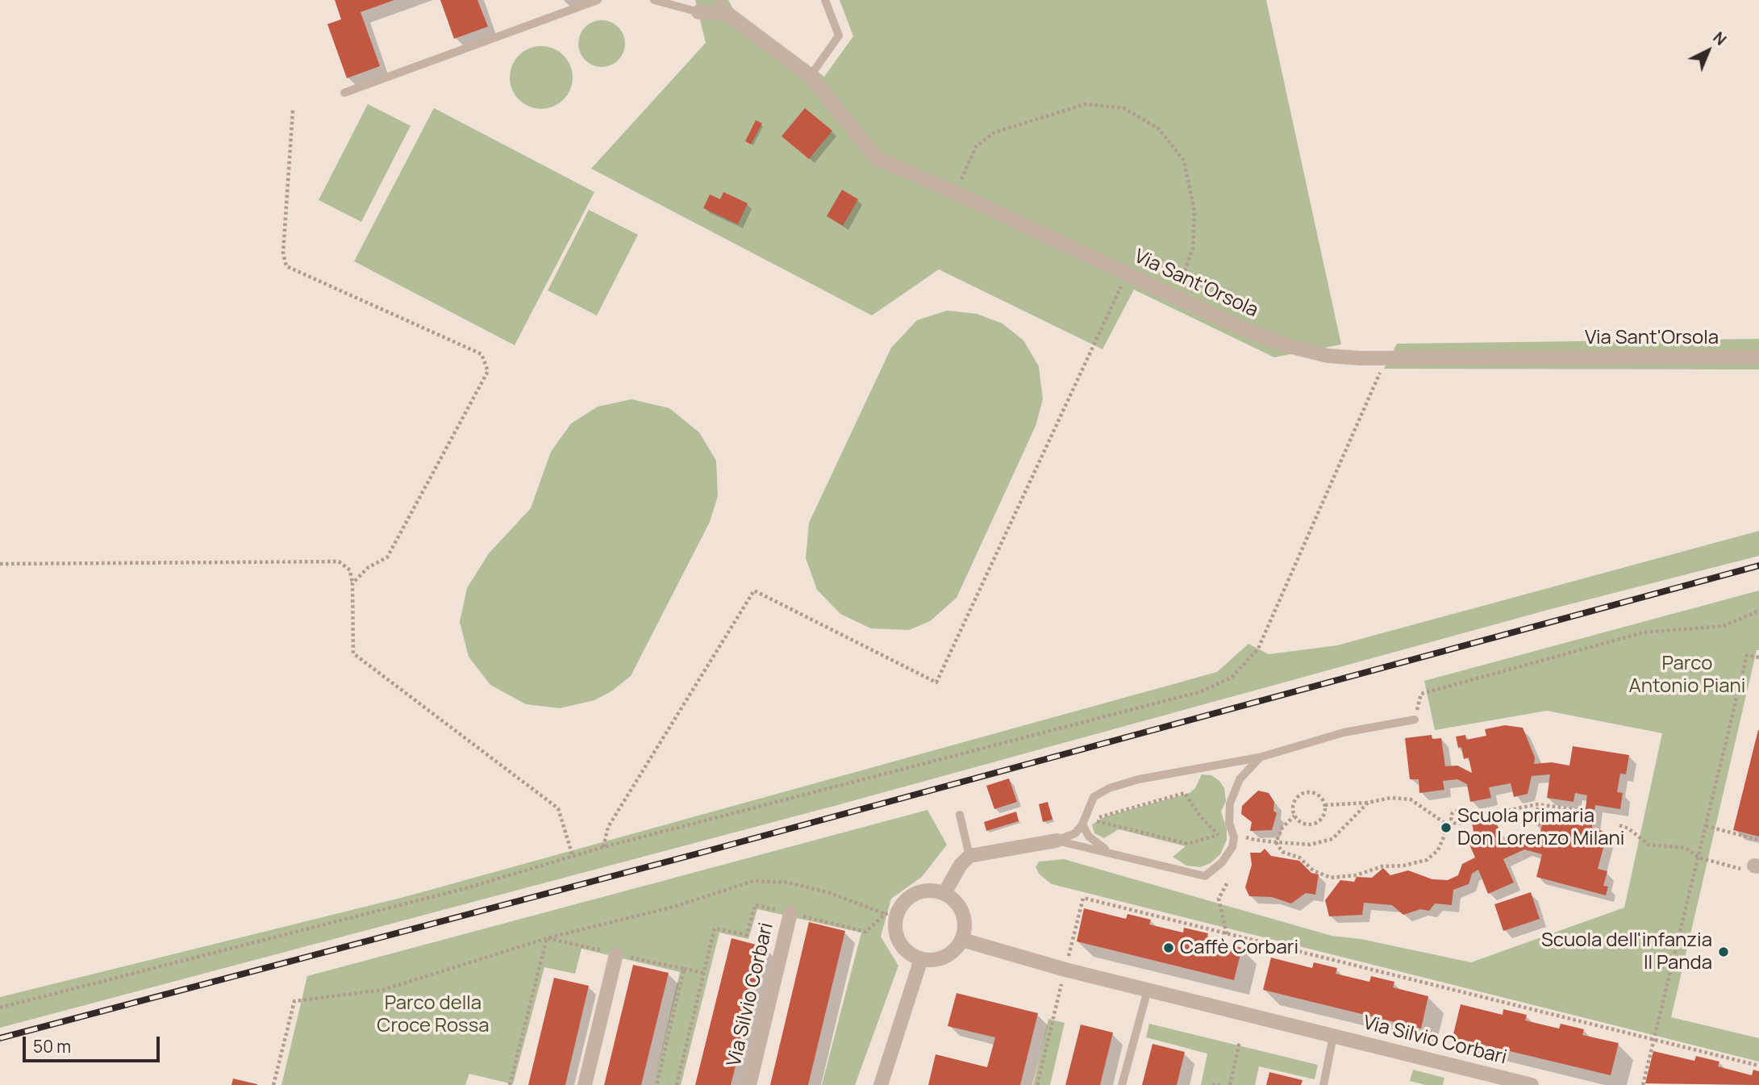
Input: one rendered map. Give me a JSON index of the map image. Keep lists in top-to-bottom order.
{
  "streets": {
    "street": ["Via Sant'Orsola", "Via Silvio Corbari"]
  },
  "parks": ["Parco Antonio Piani", "Parco della Croce Rossa"],
  "places": ["Scuola primaria Don Lorenzo Milani", "Caffè Corbari", "Scuola dell'infanzia Il Panda"],
  "scale_bar": "50 m",
  "north": "top right"
}
